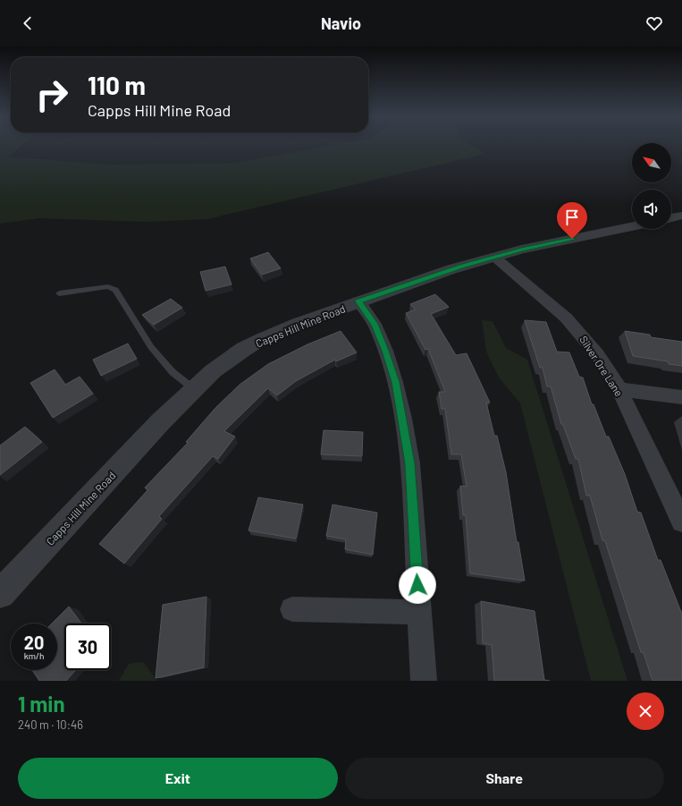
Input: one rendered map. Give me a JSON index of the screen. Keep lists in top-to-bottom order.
{
  "streets": {
    "street": ["Capps Hill Mine Road", "Silver Ore Lane"]
  },
  "crossings": [
    ["Capps Hill Mine Road", "Silver Ore Lane"]
  ],
  "north": "top left",
  "page": {
    "header": "Navio",
    "turn": ["110 m", "Capps Hill Mine Road"],
    "speed": "20 km/h",
    "limit": "30",
    "heading": ["1 min", "240 m · 10:46"],
    "buttons": ["Exit", "Share"]
  }
}
